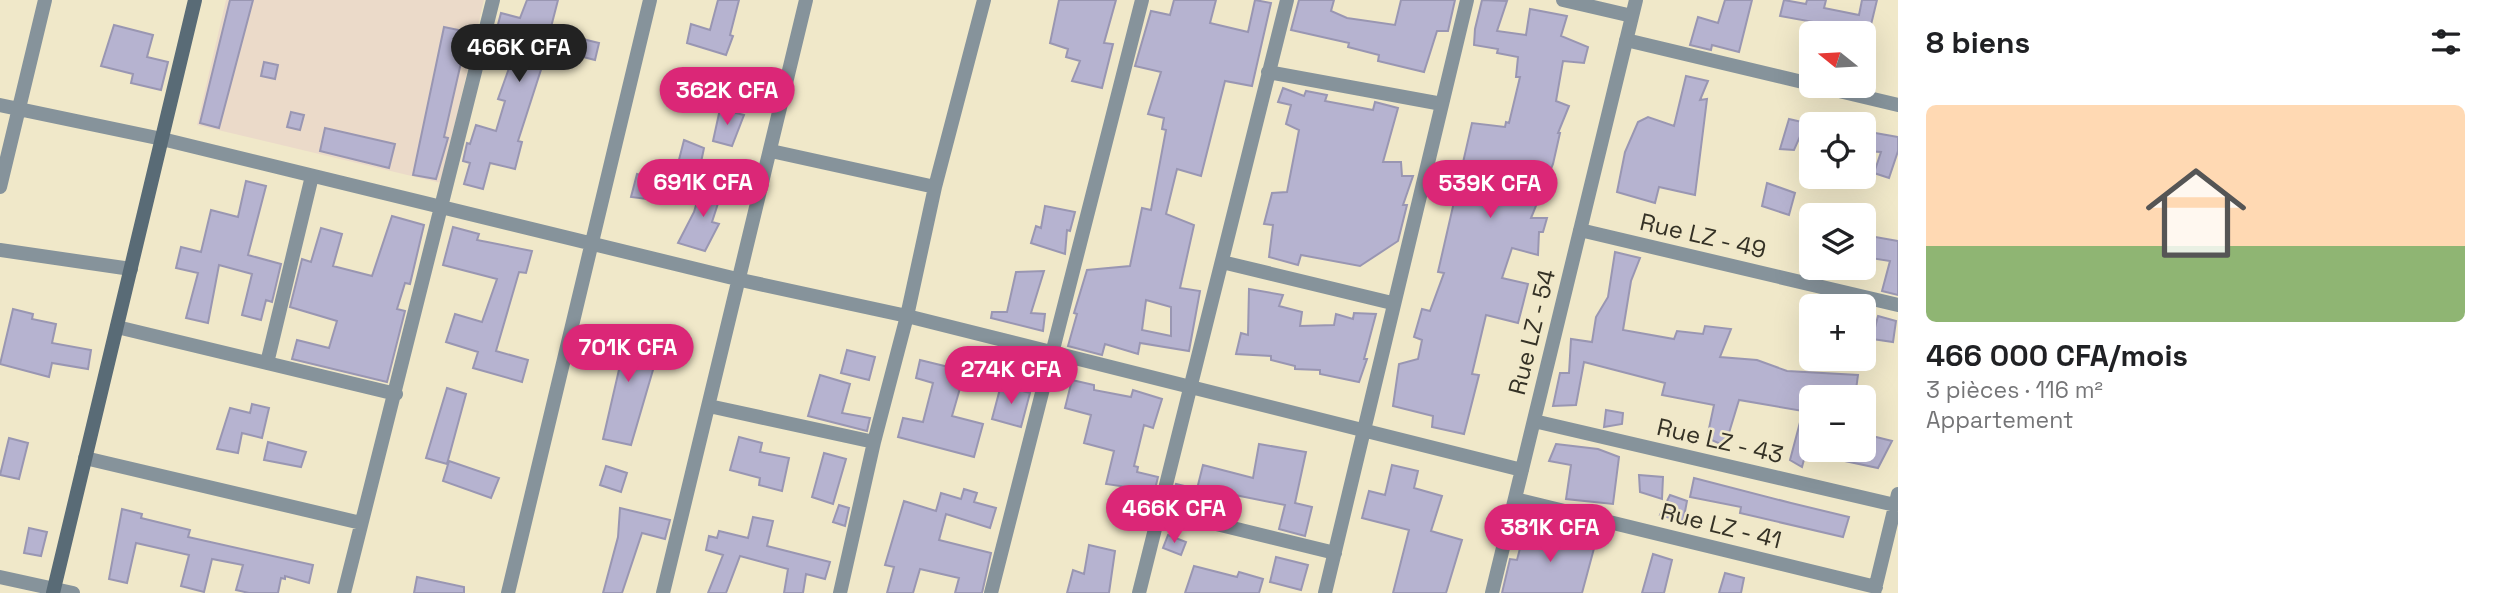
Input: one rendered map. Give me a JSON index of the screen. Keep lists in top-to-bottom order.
{
  "streets": {
    "street": [
      "Rue LZ - 49",
      "Rue LZ - 54",
      "Rue LZ - 43",
      "Rue LZ - 41"
    ]
  },
  "crossings": [
    ["Rue LZ - 49", "Rue LZ - 54"],
    ["Rue LZ - 54", "Rue LZ - 43"],
    ["Rue LZ - 54", "Rue LZ - 41"]
  ],
  "north": "left",
  "page": {
    "heading": "8 biens",
    "map_buttons": ["+", "−"],
    "price": [
      "466K CFA",
      "362K CFA",
      "691K CFA",
      "539K CFA",
      "701K CFA",
      "274K CFA",
      "466K CFA",
      "381K CFA"
    ],
    "list": [
      {
        "name": "466 000 CFA/mois",
        "note": "3 pièces · 116 m² · Appartement"
      }
    ]
  }
}
